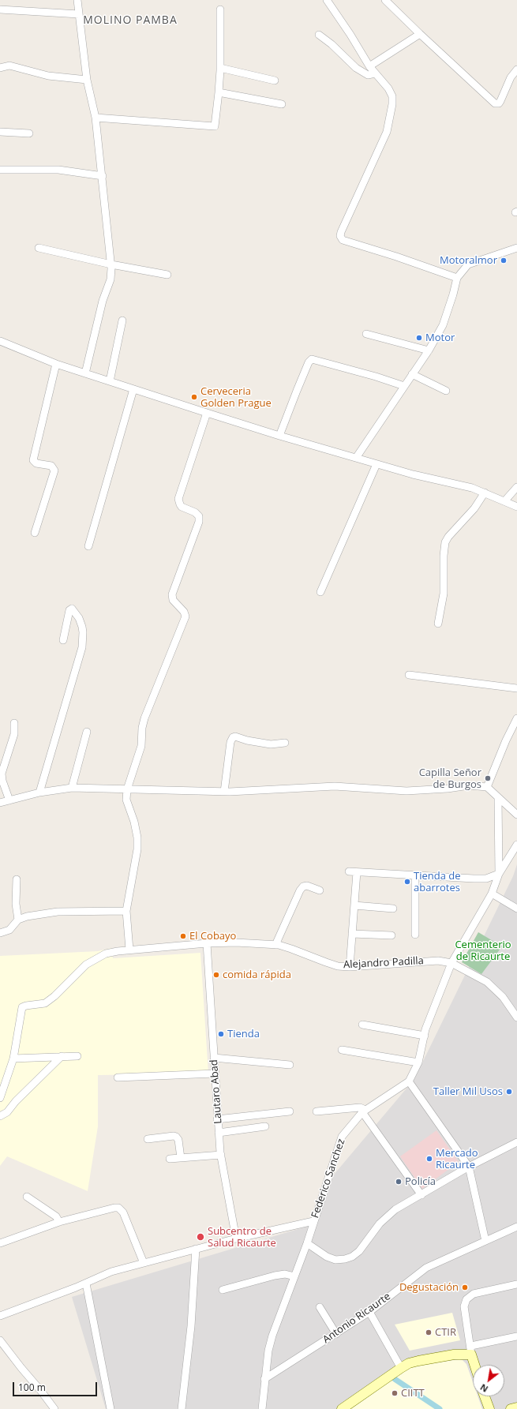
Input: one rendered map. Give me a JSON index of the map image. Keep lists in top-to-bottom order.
{
  "streets": {
    "street": [
      "Alejandro Padilla",
      "Lautaro Abad",
      "Federico Sanchez",
      "Antonio Ricaurte"
    ]
  },
  "crossings": [
    ["Alejandro Padilla", "Lautaro Abad"],
    ["Federico Sanchez", "Antonio Ricaurte"]
  ],
  "districts": ["MOLINO PAMBA"],
  "parks": ["Cementerio de Ricaurte"],
  "places": [
    "Motoralmor",
    "Motor",
    "Cerveceria Golden Prague",
    "Capilla Señor de Burgos",
    "Tienda de abarrotes",
    "El Cobayo",
    "comida rápida",
    "Tienda",
    "Taller Mil Usos",
    "Mercado Ricaurte",
    "Policía",
    "Subcentro de Salud Ricaurte",
    "Degustación",
    "CTIR",
    "CIITT"
  ],
  "scale_bar": "100 m",
  "north": "bottom left"
}
